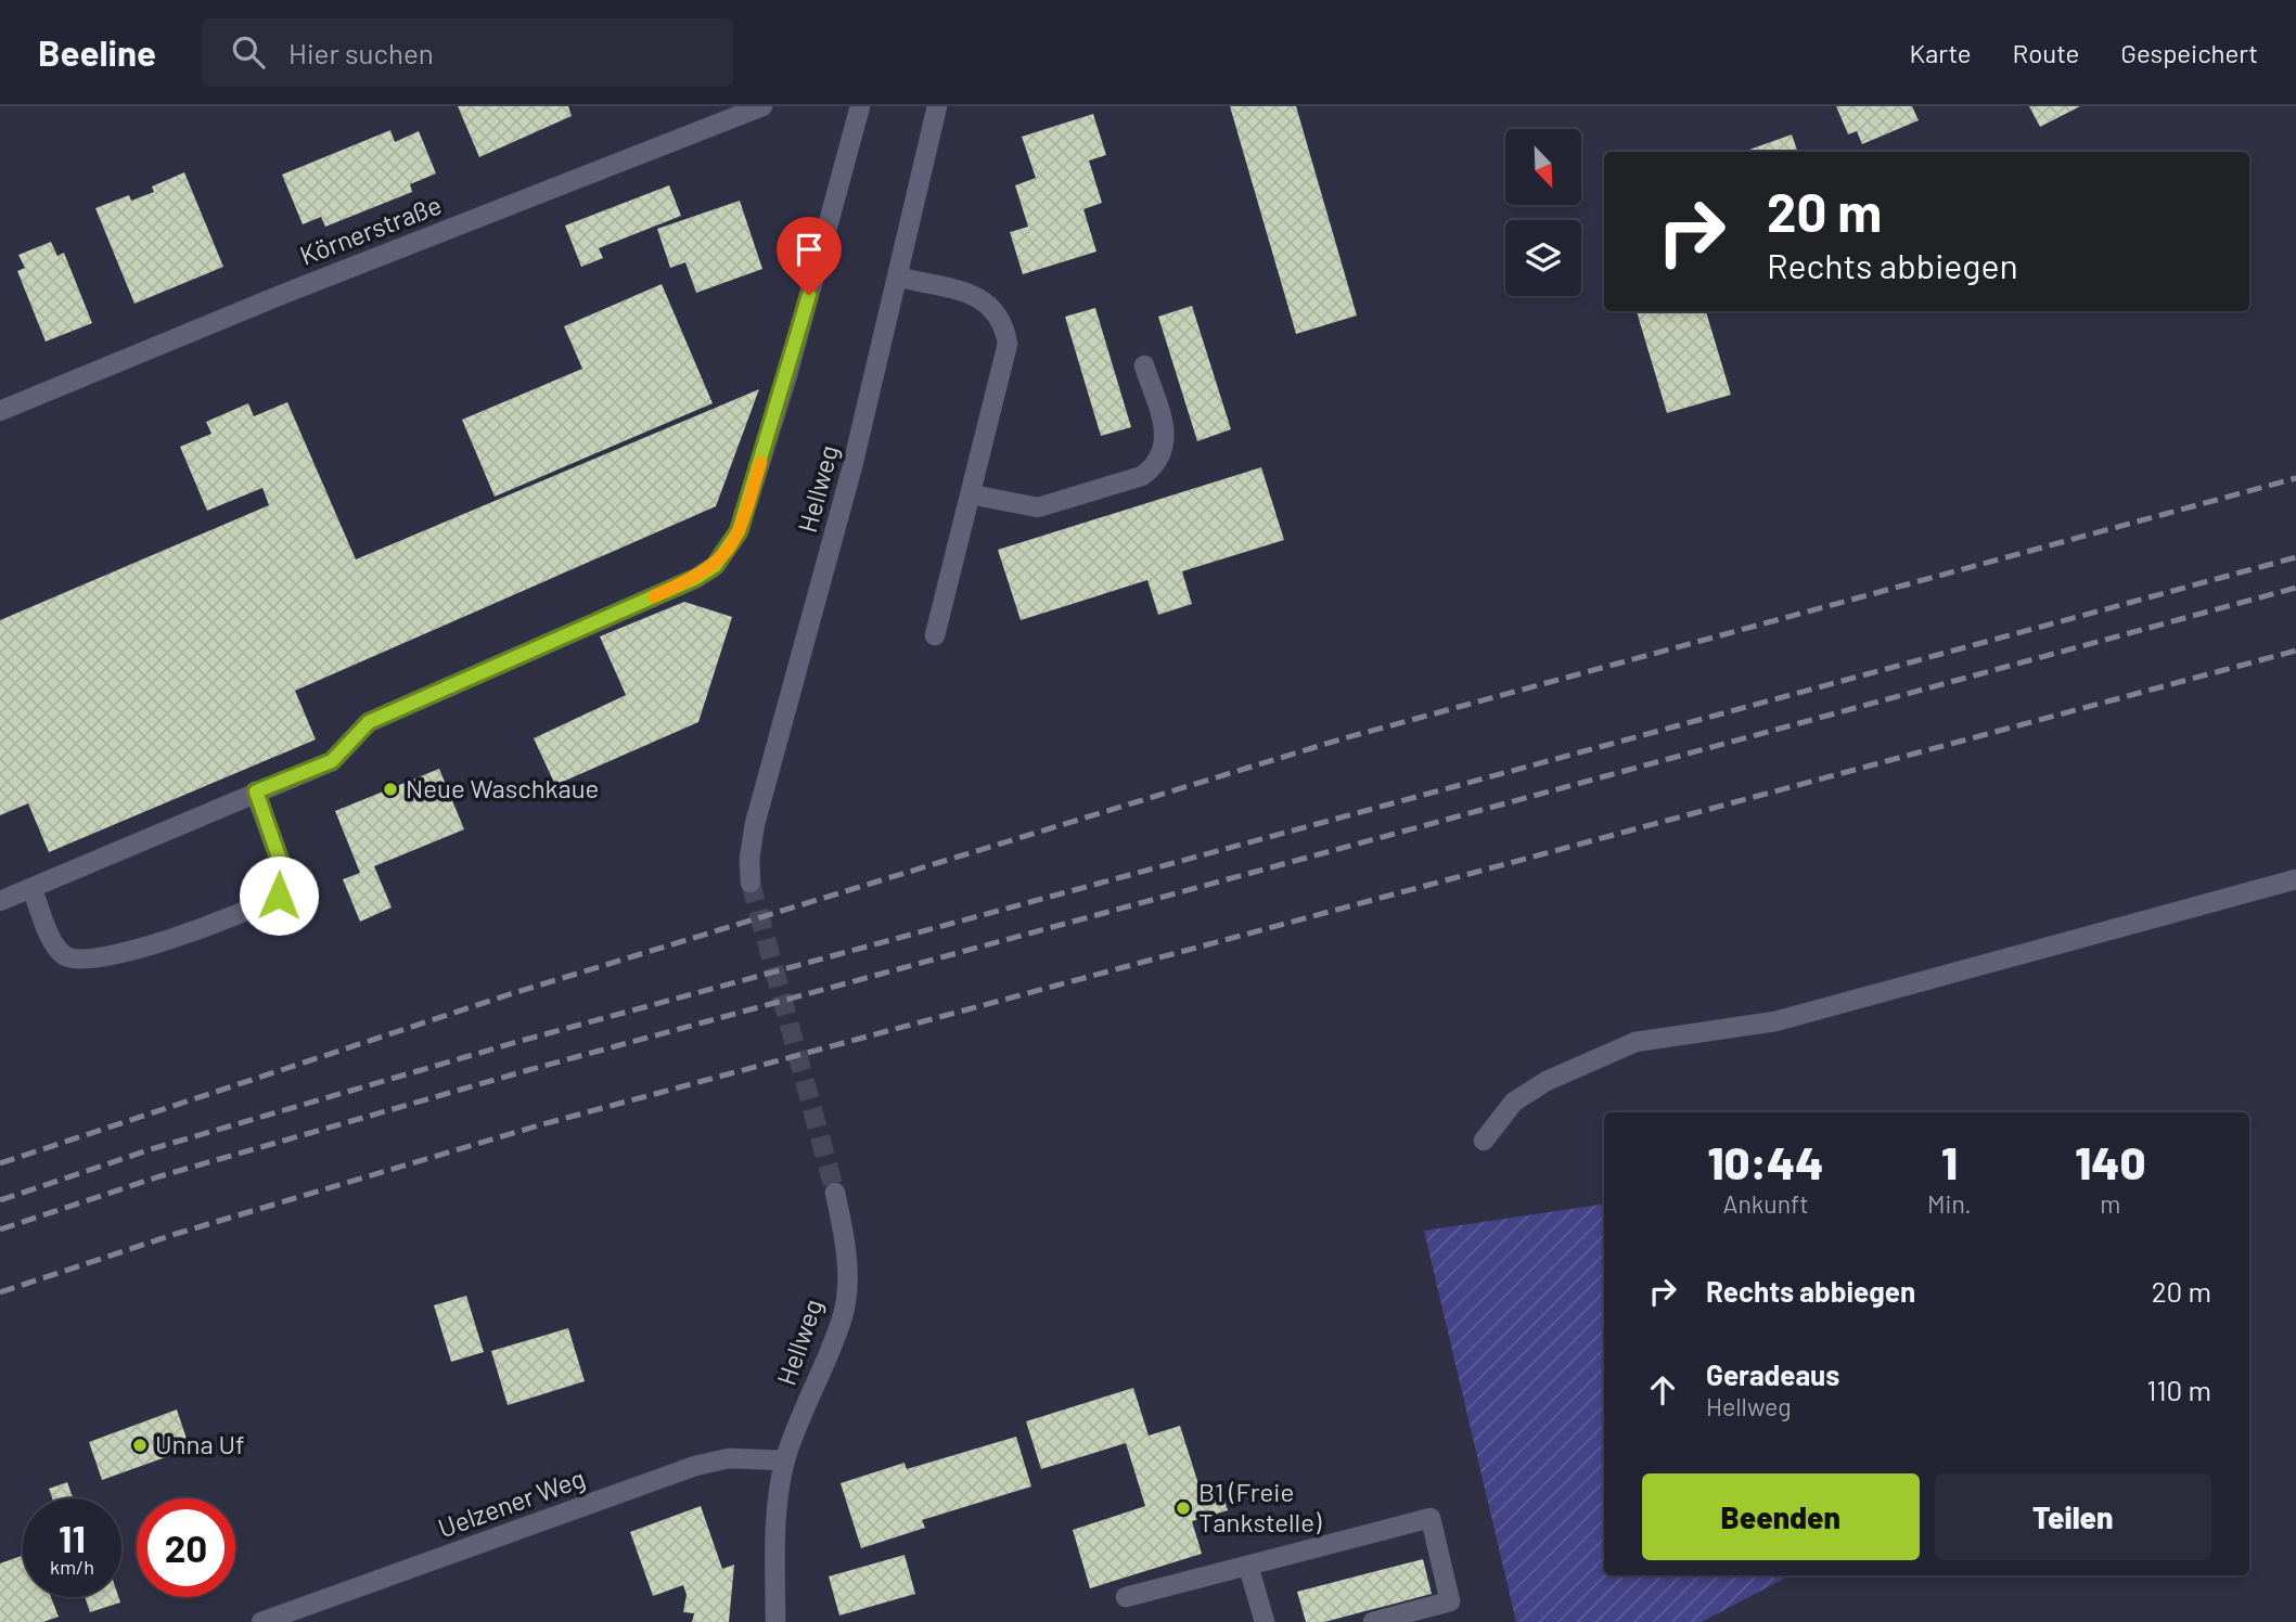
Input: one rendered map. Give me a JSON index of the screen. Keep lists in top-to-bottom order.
{
  "streets": {
    "street": ["Körnerstraße", "Hellweg", "Uelzener Weg"]
  },
  "crossings": [
    ["Hellweg", "Uelzener Weg"]
  ],
  "places": ["Neue Waschkaue", "Unna Uf", "B1 (Freie Tankstelle)"],
  "north": "bottom right",
  "page": {
    "header": "Beeline",
    "search": "Hier suchen",
    "nav": ["Karte", "Route", "Gespeichert"],
    "turn": ["20 m", "Rechts abbiegen"],
    "eta": [
      "10:44",
      "Ankunft",
      "1",
      "Min.",
      "140",
      "m"
    ],
    "list": [
      {
        "name": "Rechts abbiegen",
        "value": "20 m"
      },
      {
        "name": "Geradeaus",
        "note": "Hellweg",
        "value": "110 m"
      }
    ],
    "buttons": ["Beenden", "Teilen"],
    "speed": "11 km/h",
    "limit": "20"
  }
}
